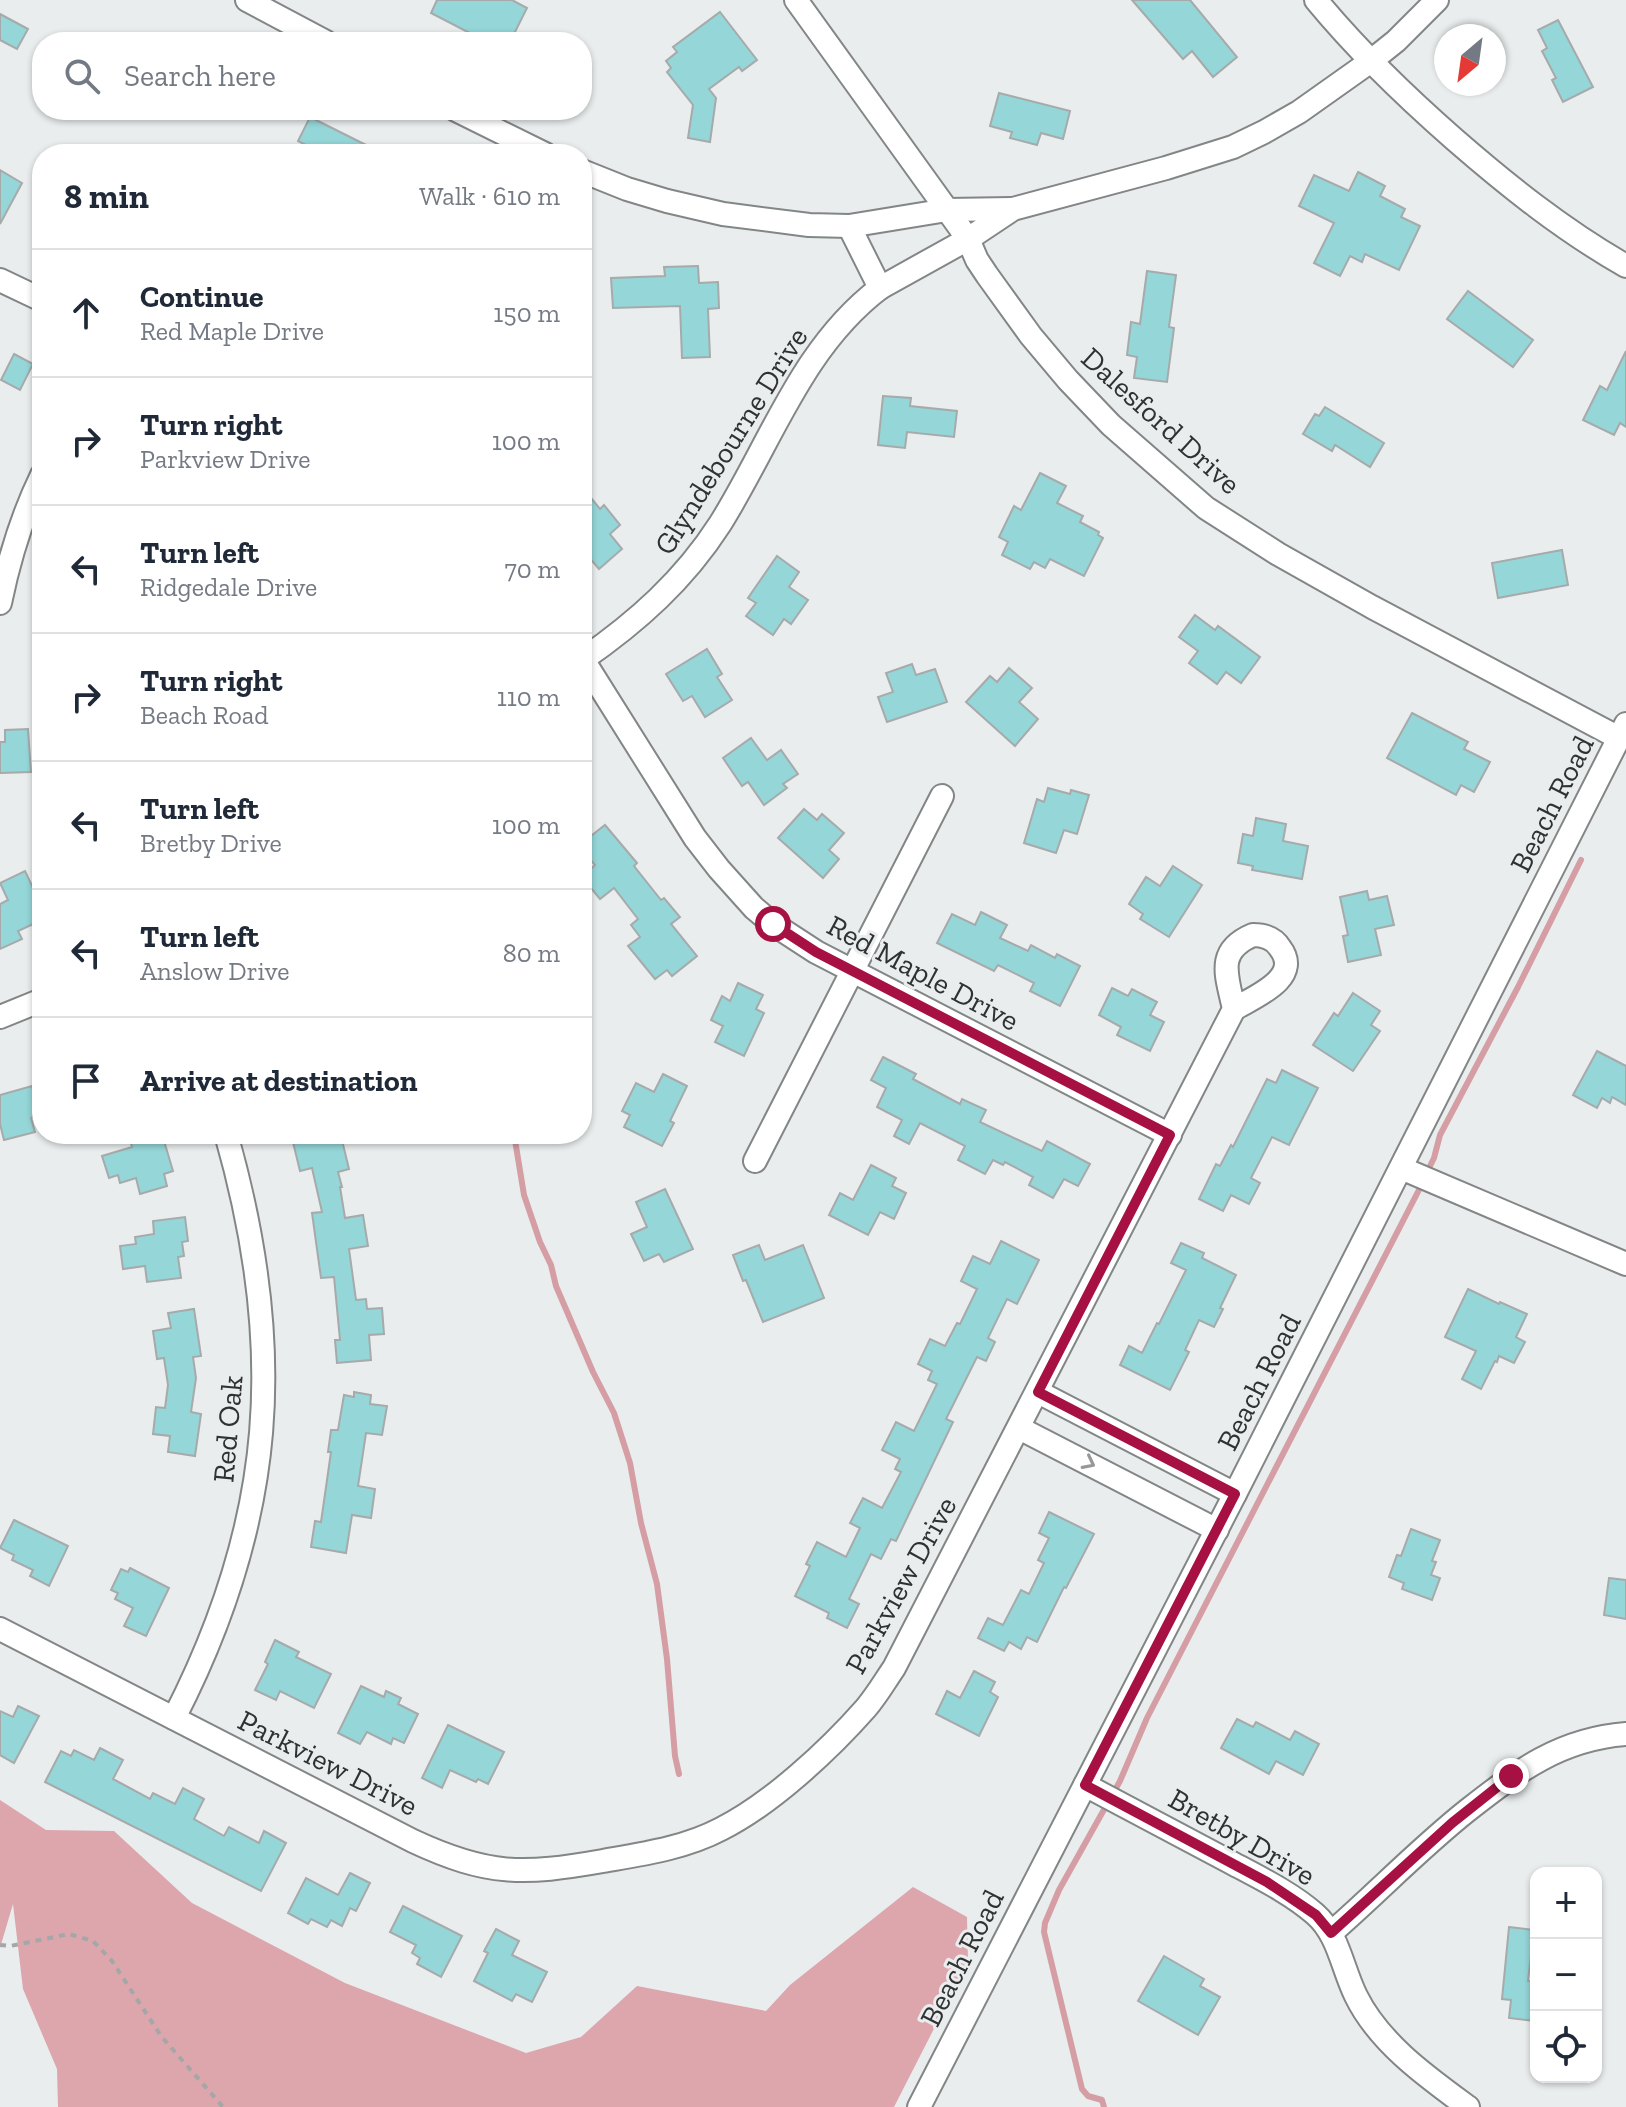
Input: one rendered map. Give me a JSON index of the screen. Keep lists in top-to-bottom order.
{
  "streets": {
    "street": [
      "Dalesford Drive",
      "Glyndebourne Drive",
      "Beach Road",
      "Red Maple Drive",
      "Red Oak",
      "Parkview Drive",
      "Bretby Drive"
    ]
  },
  "crossings": [
    ["Dalesford Drive", "Glyndebourne Drive"],
    ["Dalesford Drive", "Beach Road"],
    ["Beach Road", "Bretby Drive"],
    ["Red Maple Drive", "Parkview Drive"],
    ["Red Oak", "Parkview Drive"]
  ],
  "north": "bottom left",
  "page": {
    "search": "Search here",
    "heading": ["8 min", "Walk · 610 m"],
    "list": [
      ["Continue", "Red Maple Drive", "150 m"],
      ["Turn right", "Parkview Drive", "100 m"],
      ["Turn left", "Ridgedale Drive", "70 m"],
      ["Turn right", "Beach Road", "110 m"],
      ["Turn left", "Bretby Drive", "100 m"],
      ["Turn left", "Anslow Drive", "80 m"],
      "Arrive at destination"
    ],
    "map_buttons": ["+", "−"]
  }
}
